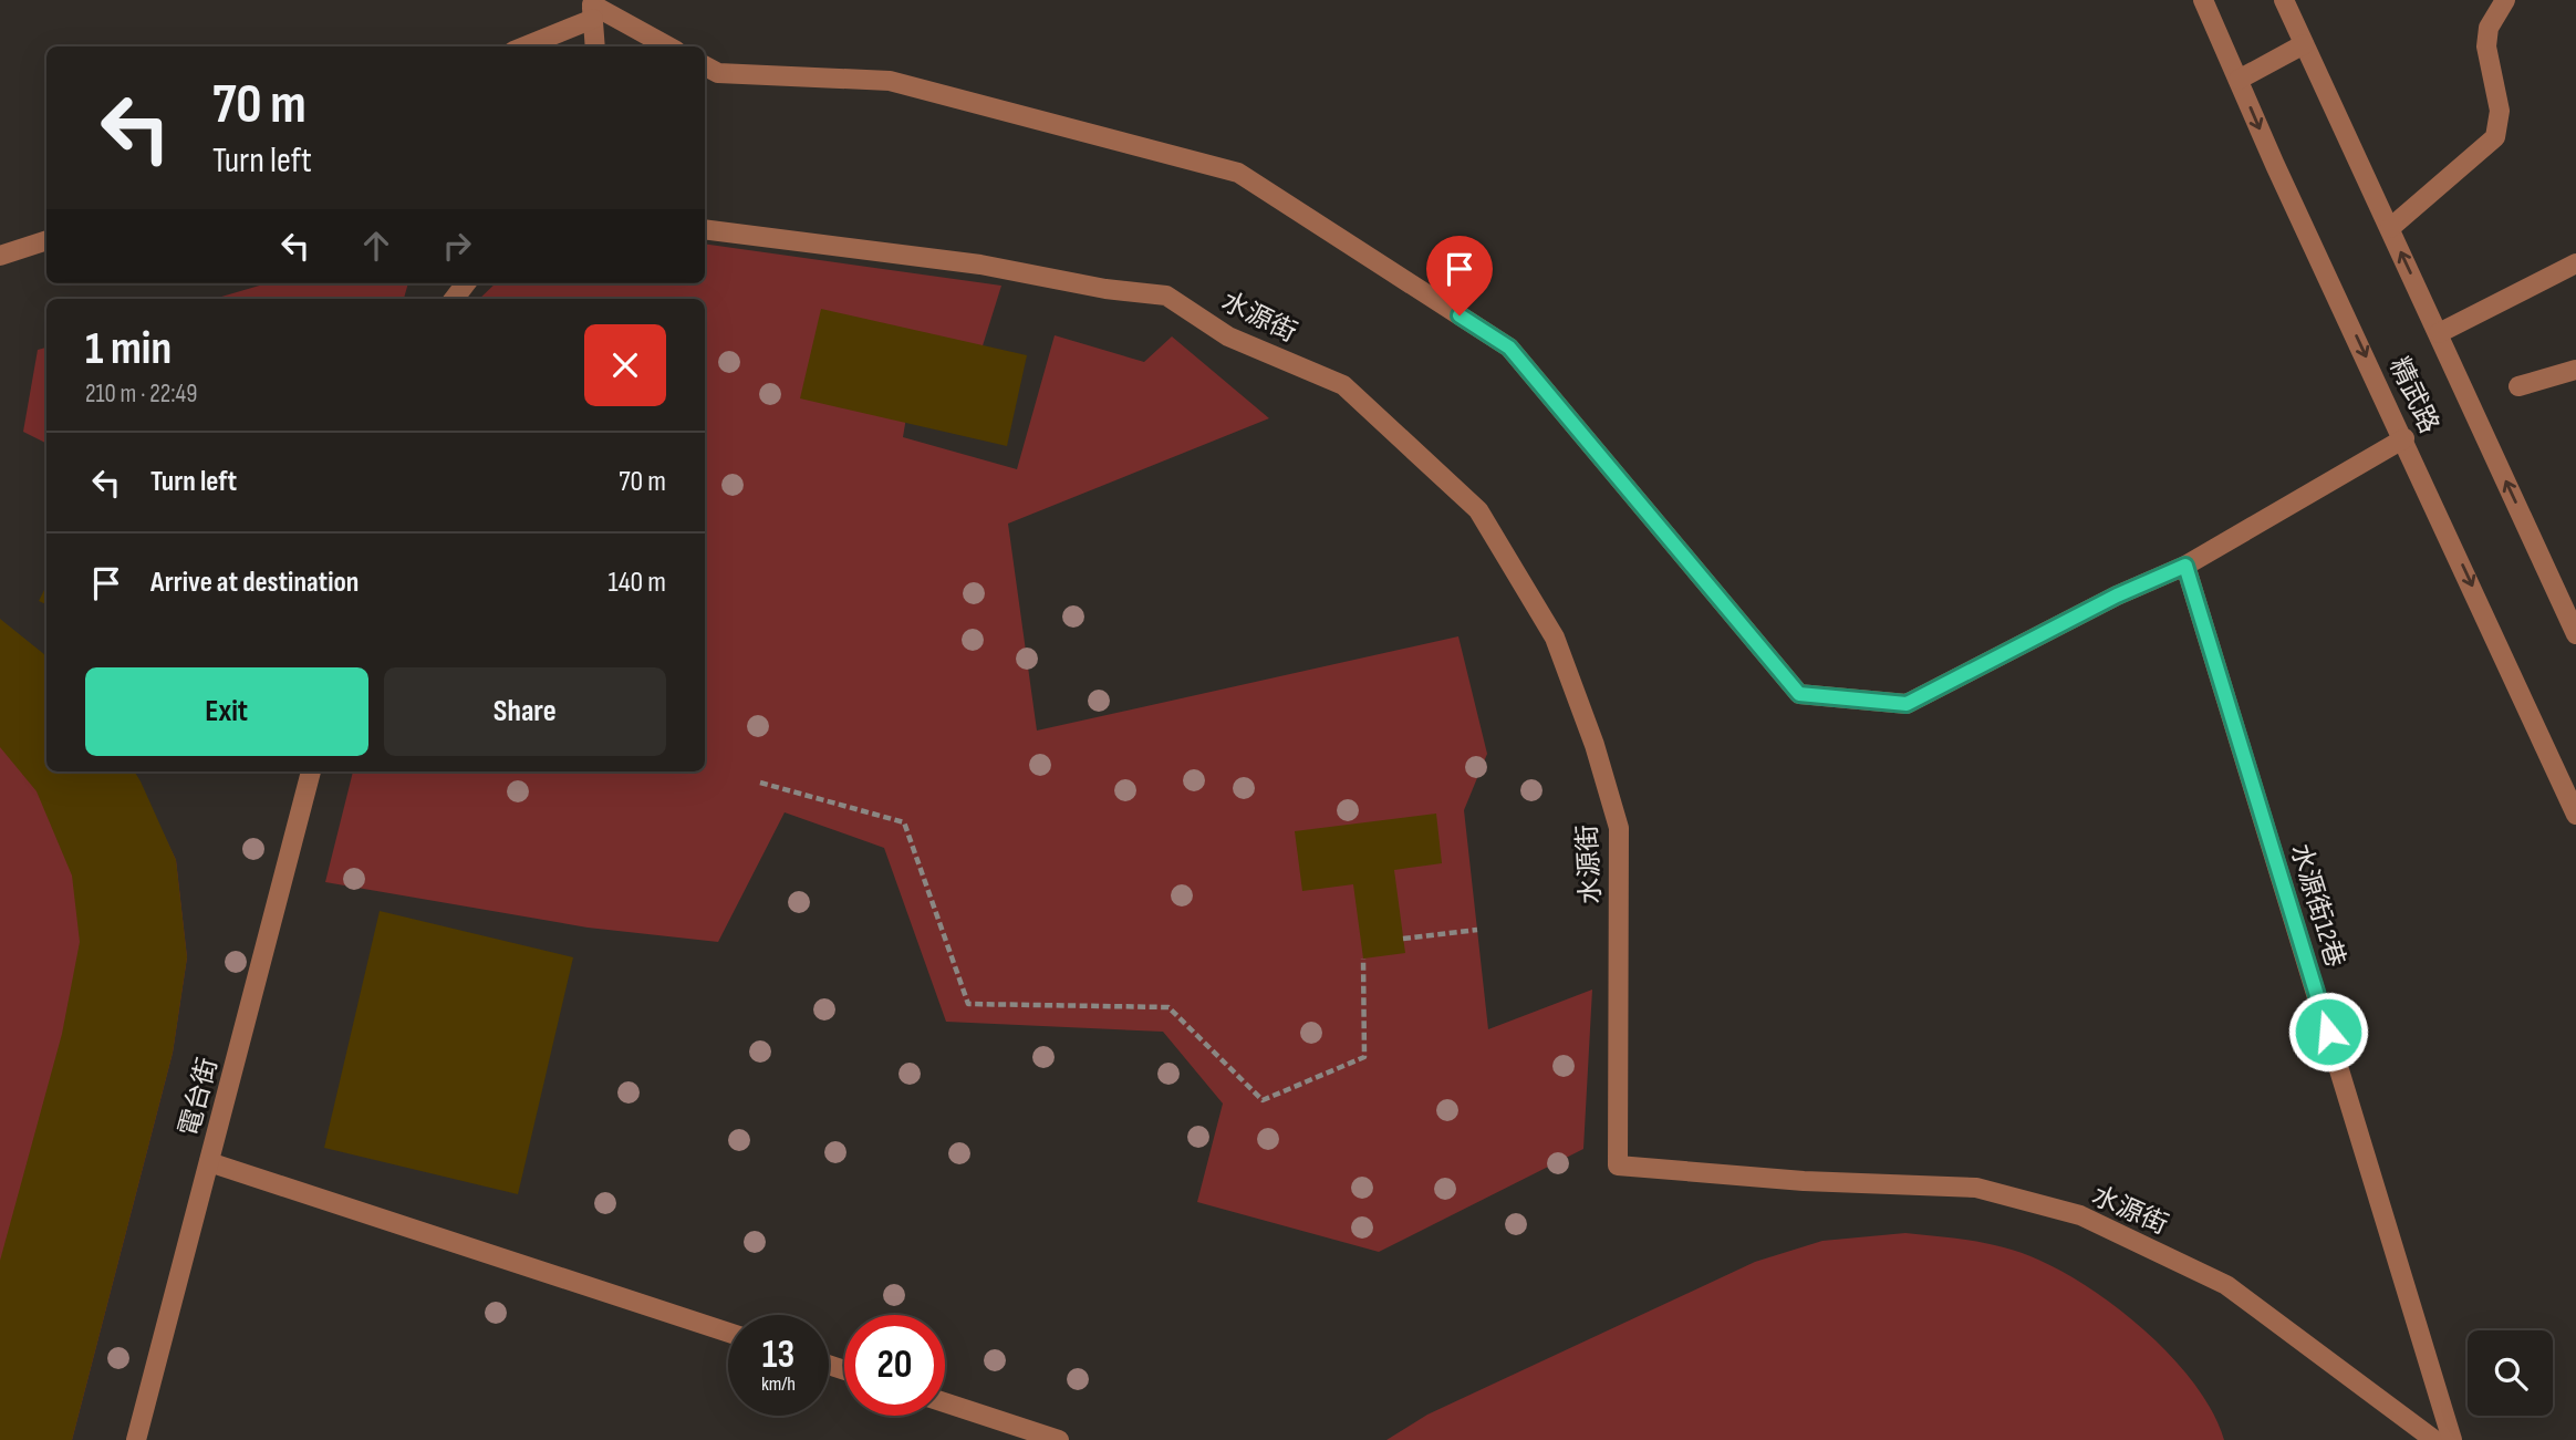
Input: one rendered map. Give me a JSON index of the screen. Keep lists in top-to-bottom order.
{
  "streets": {
    "street": [
      "水源街",
      "精武路",
      "水源街12巷",
      "電台街"
    ]
  },
  "page": {
    "turn": ["70 m", "Turn left"],
    "heading": ["1 min", "210 m · 22:49"],
    "list": [
      {
        "name": "Turn left",
        "value": "70 m"
      },
      {
        "name": "Arrive at destination",
        "value": "140 m"
      }
    ],
    "buttons": ["Exit", "Share"],
    "speed": "13 km/h",
    "limit": "20"
  }
}
